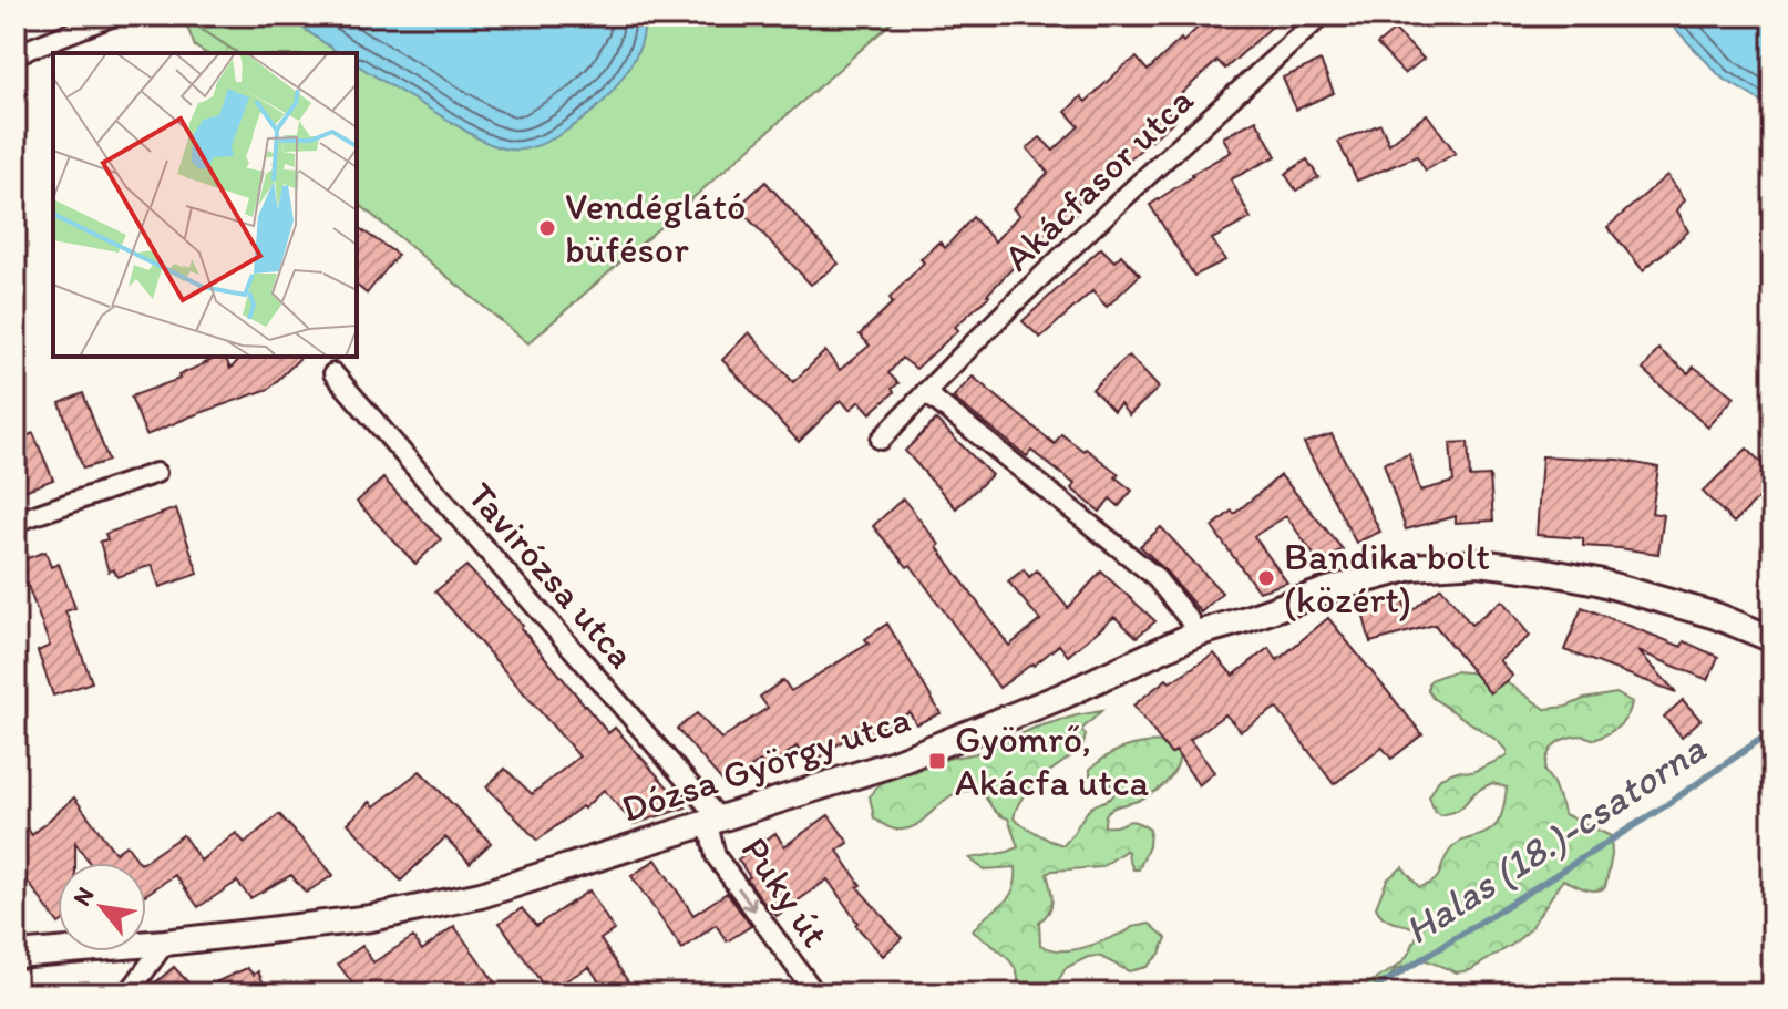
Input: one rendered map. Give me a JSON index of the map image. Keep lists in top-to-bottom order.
{
  "streets": {
    "main road": ["Dózsa György utca"],
    "street": ["Akácfasor utca", "Tavirózsa utca", "Puky út"]
  },
  "crossings": [
    ["Tavirózsa utca", "Dózsa György utca"],
    ["Tavirózsa utca", "Puky út"],
    ["Dózsa György utca", "Puky út"]
  ],
  "one_way": ["Puky út"],
  "water": ["Halas (18.)-csatorna"],
  "places": {
    "other": ["Vendéglátó büfésor", "Bandika bolt (közért)"],
    "transit": ["Gyömrő, Akácfa utca"]
  },
  "north": "top left"
}
